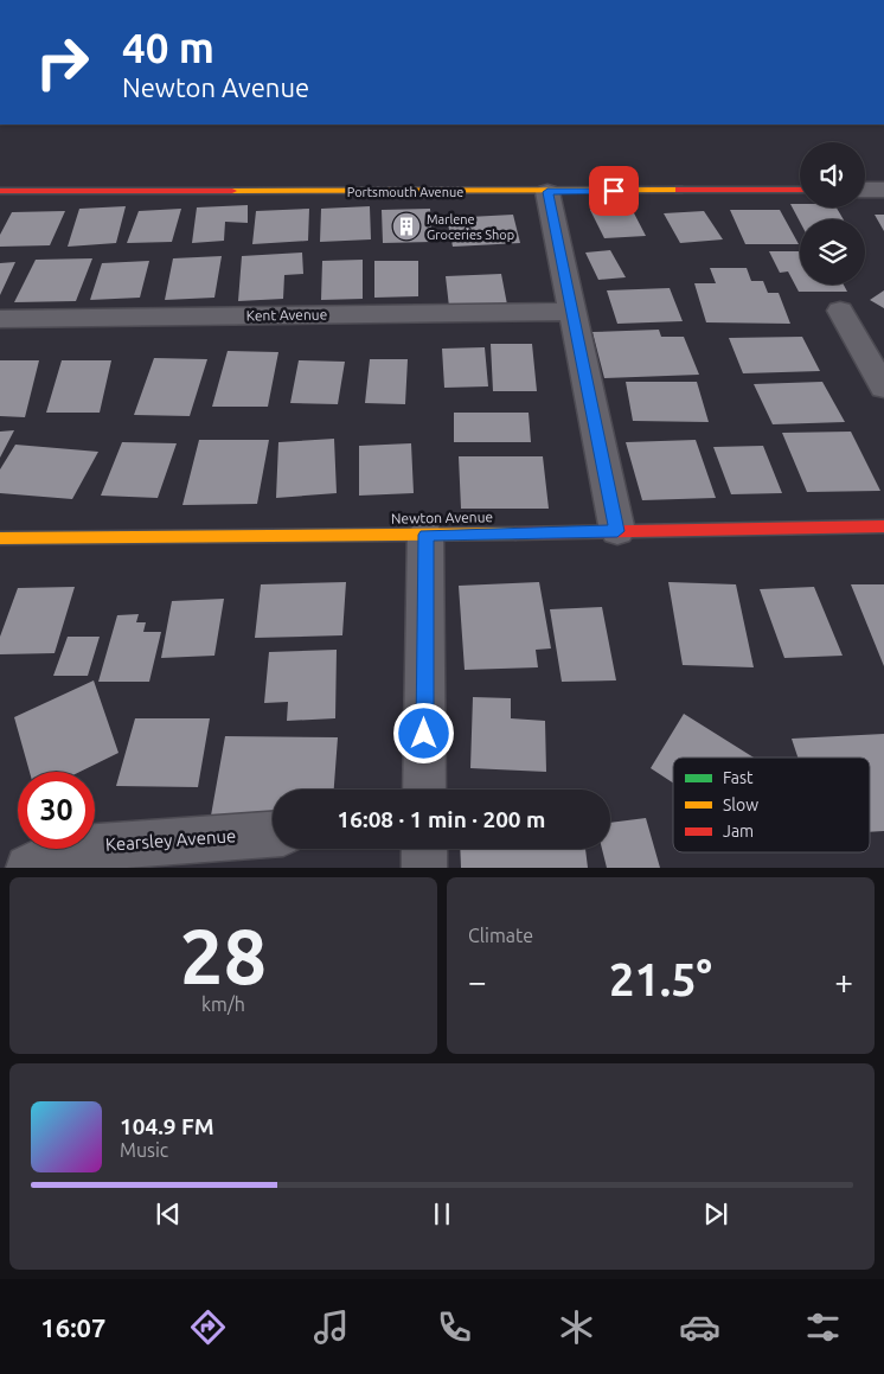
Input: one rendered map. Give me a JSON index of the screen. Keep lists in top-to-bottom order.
{
  "streets": {
    "street": [
      "Portsmouth Avenue",
      "Kent Avenue",
      "Newton Avenue",
      "Kearsley Avenue"
    ]
  },
  "places": {
    "building": ["Marlene Groceries Shop"]
  },
  "legend": ["Fast", "Slow", "Jam"],
  "page": {
    "turn": ["40 m", "Newton Avenue"],
    "limit": "30",
    "trip": "16:08 · 1 min · 200 m",
    "tile": [
      ["28", "km/h"],
      "Climate"
    ],
    "heat": ["−", "21.5°", "+"],
    "song": ["104.9 FM", "Music"],
    "tabs": "16:07"
  }
}
